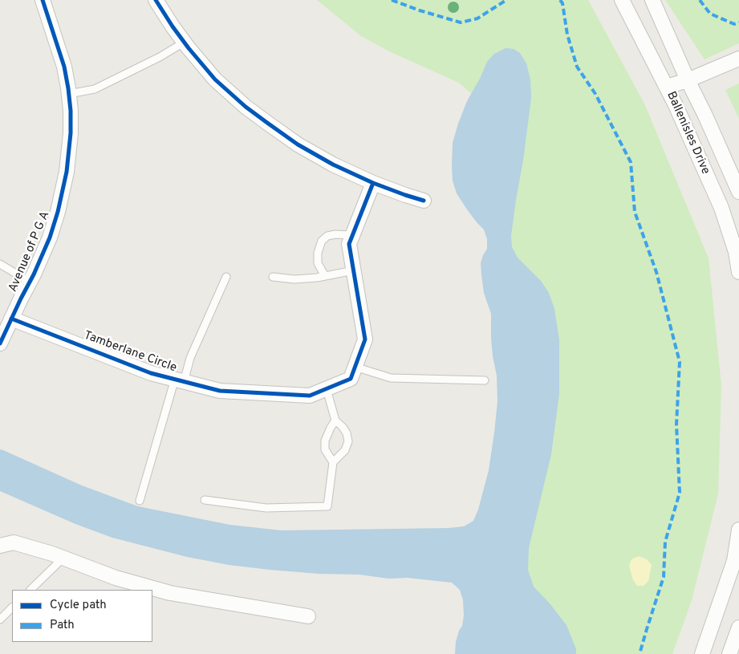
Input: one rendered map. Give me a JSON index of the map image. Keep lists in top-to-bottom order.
{
  "streets": {
    "street": ["Ballenisles Drive", "Avenue of P G A", "Tamberlane Circle"]
  },
  "crossings": [
    ["Avenue of P G A", "Tamberlane Circle"]
  ],
  "legend": ["Cycle path", "Path"]
}
